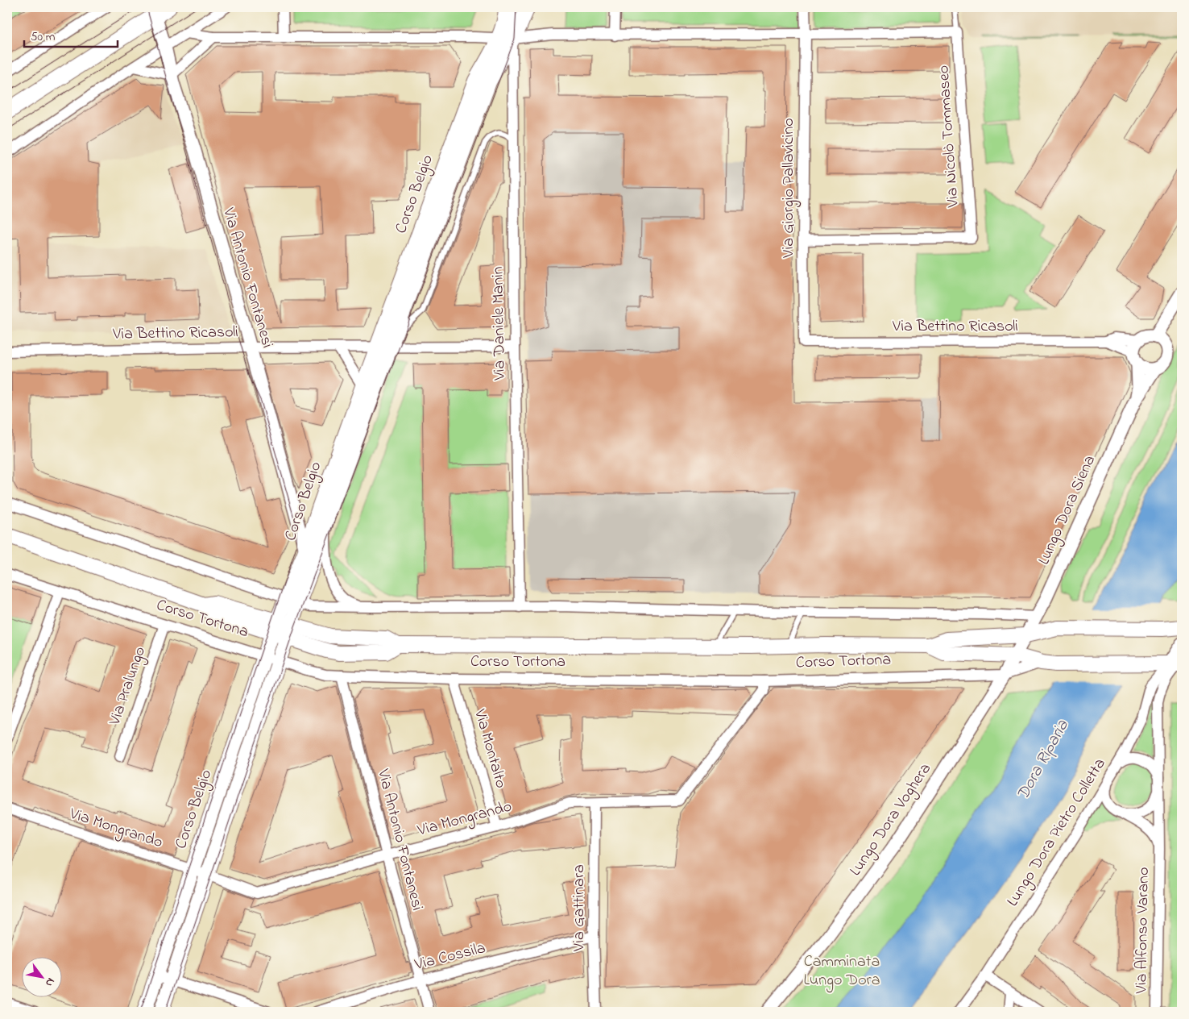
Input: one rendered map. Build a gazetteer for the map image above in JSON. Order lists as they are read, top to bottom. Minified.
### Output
{"streets":{"main road":["Corso Belgio","Corso Tortona"],"street":["Via Nicolò Tommaseo","Via Giorgio Pallavicino","Via Antonio Fontanesi","Via Daniele Manin","Via Bettino Ricasoli","Lungo Dora Siena","Via Pralungo","Via Montalto","Via Mongrando","Lungo Dora Voghera","Lungo Dora Pietro Colletta","Via Gattinara","Via Alfonso Varano","Via Cossila"]},"crossings":[["Via Nicolò Tommaseo","Via Giorgio Pallavicino"],["Via Giorgio Pallavicino","Via Bettino Ricasoli"],["Corso Belgio","Via Antonio Fontanesi"],["Corso Belgio","Via Daniele Manin"],["Corso Belgio","Via Bettino Ricasoli"],["Corso Belgio","Corso Tortona"],["Corso Belgio","Via Mongrando"],["Via Antonio Fontanesi","Via Bettino Ricasoli"],["Via Antonio Fontanesi","Corso Tortona"],["Via Antonio Fontanesi","Via Mongrando"],["Via Antonio Fontanesi","Via Cossila"],["Via Daniele Manin","Via Bettino Ricasoli"],["Via Bettino Ricasoli","Lungo Dora Siena"],["Lungo Dora Siena","Corso Tortona"],["Lungo Dora Siena","Lungo Dora Voghera"],["Corso Tortona","Via Pralungo"],["Corso Tortona","Via Montalto"],["Corso Tortona","Via Mongrando"],["Corso Tortona","Lungo Dora Voghera"],["Corso Tortona","Lungo Dora Pietro Colletta"],["Corso Tortona","Via Alfonso Varano"],["Via Montalto","Via Mongrando"],["Via Mongrando","Via Gattinara"],["Lungo Dora Pietro Colletta","Via Alfonso Varano"],["Via Gattinara","Via Cossila"]],"water":["Dora Riparia"],"parks":["Camminata Lungo Dora"],"scale_bar":"50 m","north":"bottom right"}
